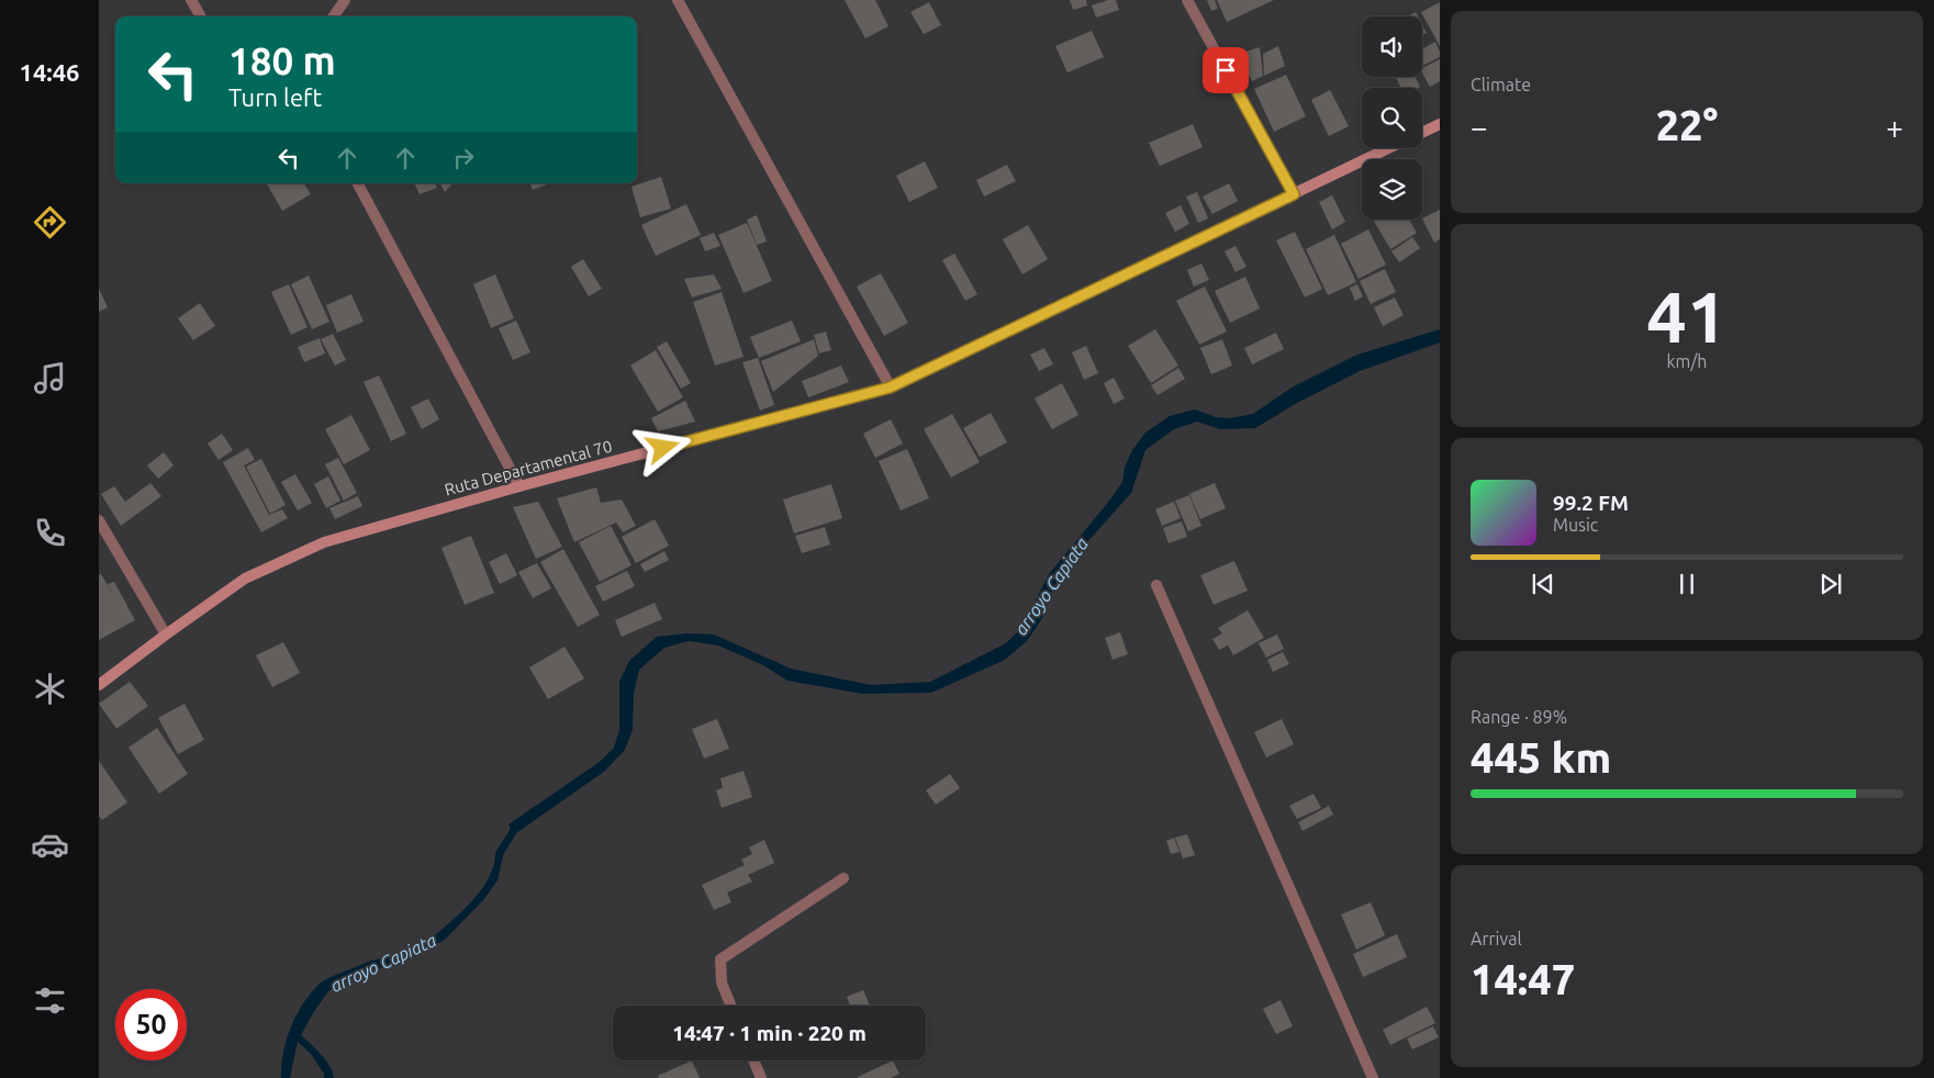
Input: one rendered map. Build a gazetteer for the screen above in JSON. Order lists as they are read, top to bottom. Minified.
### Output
{"streets":{"main road":["Ruta Departamental 70"]},"water":["arroyo Capiata"],"page":{"tabs":"14:46","tile":["Climate",["41","km/h"],["Range · 89%","445 km"],["Arrival","14:47"]],"turn":["180 m","Turn left"],"heat":["−","22°","+"],"song":["99.2 FM","Music"],"limit":"50","trip":"14:47 · 1 min · 220 m"}}
